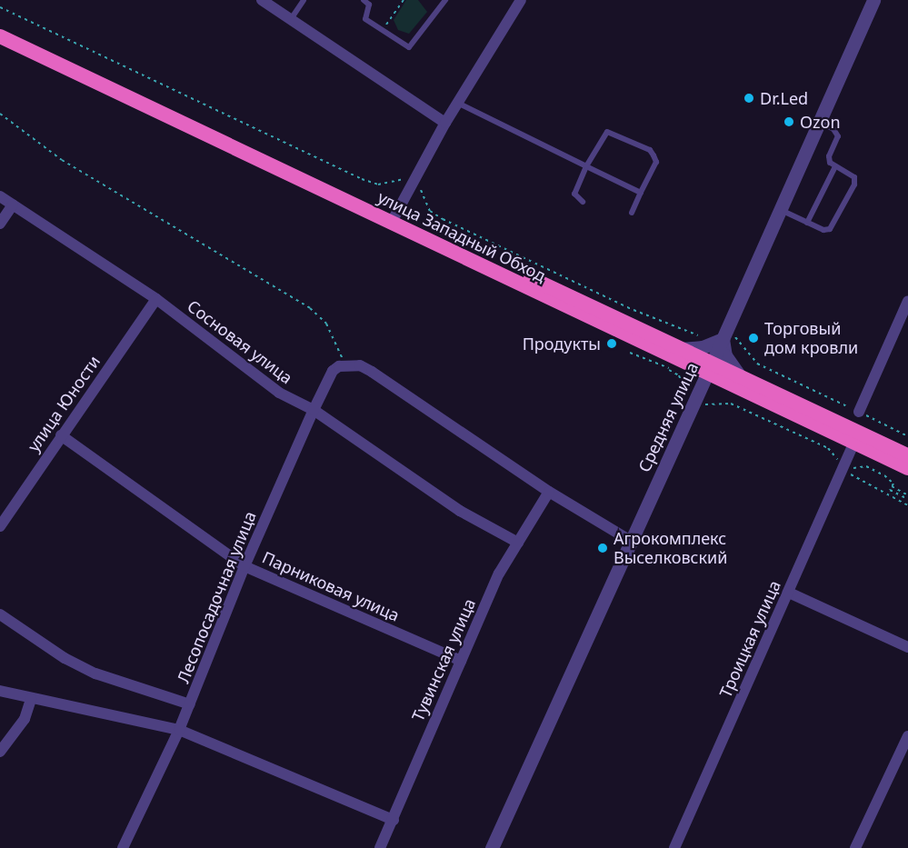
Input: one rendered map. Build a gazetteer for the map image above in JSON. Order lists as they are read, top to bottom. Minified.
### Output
{"streets":{"highway":["улица Западный Обход"],"street":["Сосновая улица","улица Юности","Средняя улица","Парниковая улица","Лесопосадочная улица","Троицкая улица","Тувинская улица"]},"crossings":[["улица Западный Обход","Средняя улица"],["улица Западный Обход","Троицкая улица"],["Сосновая улица","улица Юности"],["Сосновая улица","Лесопосадочная улица"],["Сосновая улица","Тувинская улица"],["улица Юности","Парниковая улица"],["Парниковая улица","Лесопосадочная улица"],["Парниковая улица","Тувинская улица"]],"places":["Dr.Led","Ozon","Торговый дом кровли","Продукты","Агрокомплекс Выселковский"]}
